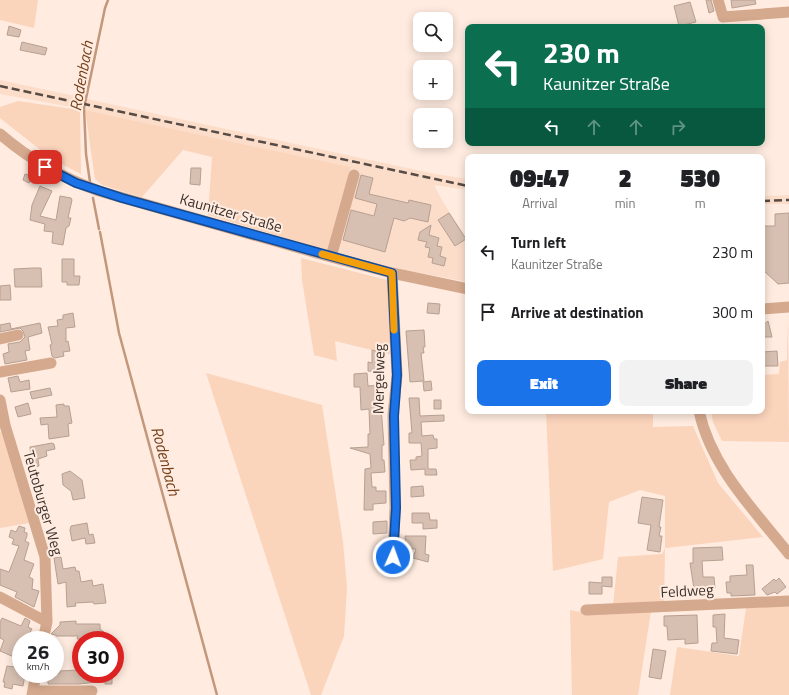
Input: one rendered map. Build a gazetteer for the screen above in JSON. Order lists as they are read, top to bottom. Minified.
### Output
{"streets":{"street":["Kaunitzer Straße","Mergelweg","Teutoburger Weg","Feldweg"]},"crossings":[["Kaunitzer Straße","Mergelweg"]],"water":["Rodenbach"],"page":{"map_buttons":["+","−"],"turn":["230 m","Kaunitzer Straße"],"eta":["09:47","Arrival","2","min","530","m"],"list":[{"name":"Turn left","note":"Kaunitzer Straße","value":"230 m"},{"name":"Arrive at destination","value":"300 m"}],"buttons":["Exit","Share"],"speed":"26 km/h","limit":"30"}}
